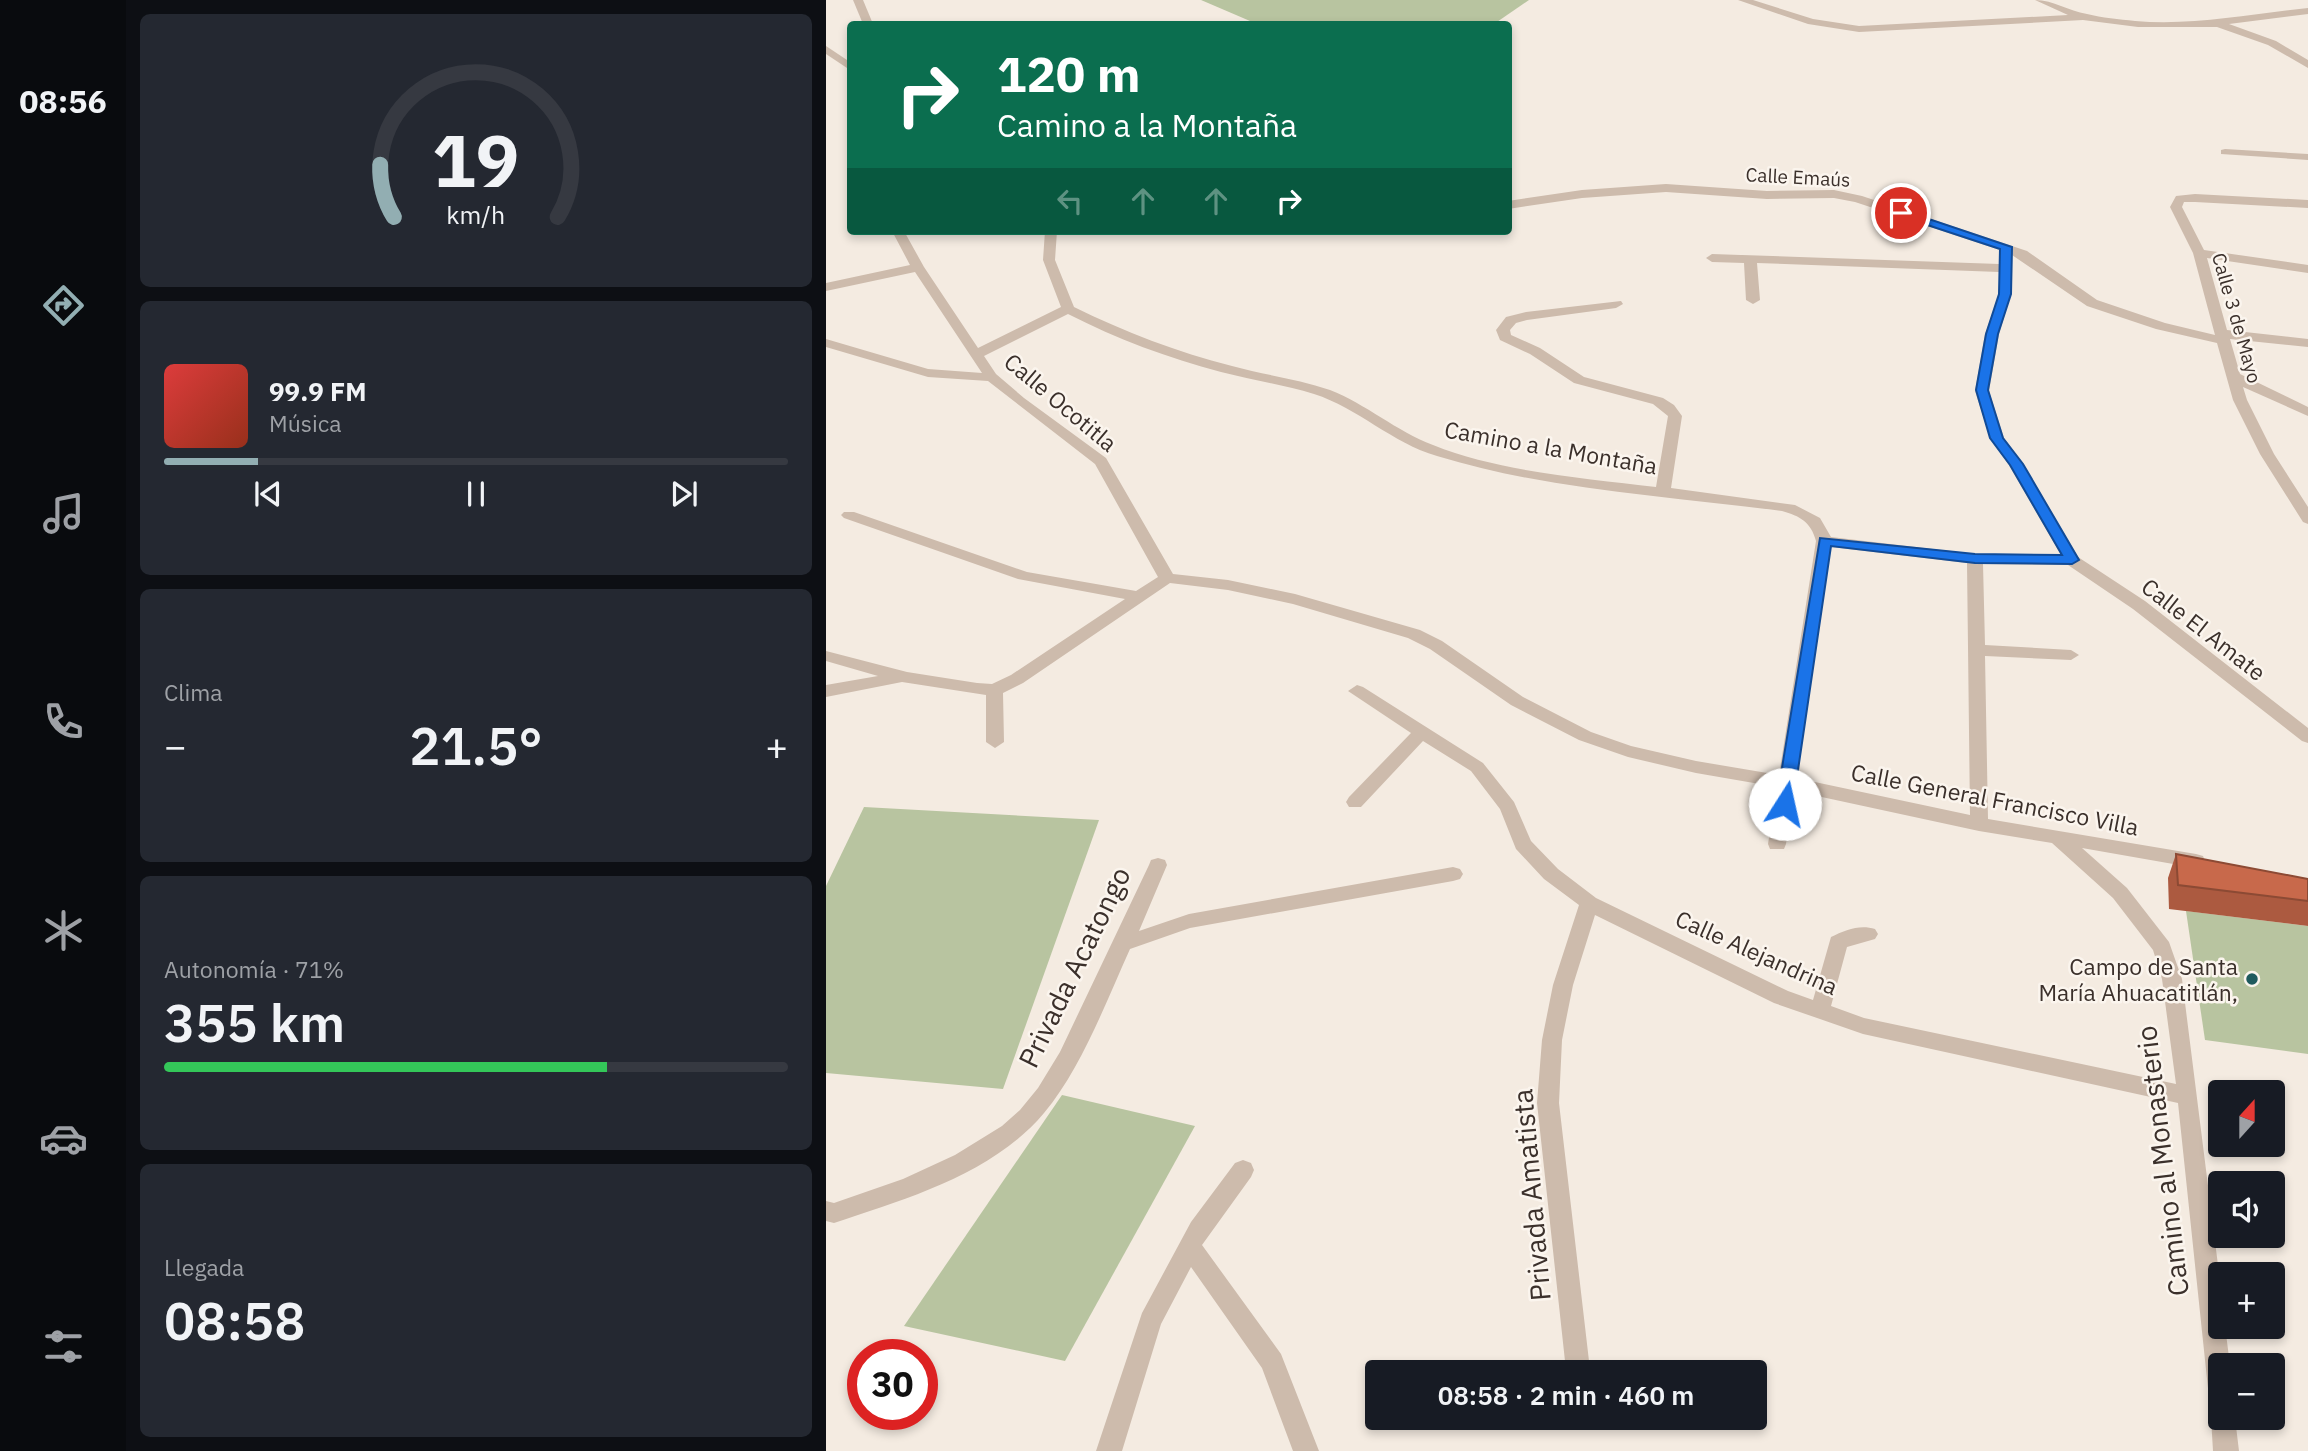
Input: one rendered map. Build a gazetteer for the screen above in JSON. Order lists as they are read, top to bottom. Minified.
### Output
{"streets":{"street":["Calle Emaús","Calle 3 de Mayo","Calle Ocotitla","Camino a la Montaña","Calle El Amate","Calle General Francisco Villa","Calle Alejandrina","Privada Acatongo","Camino al Monasterio","Privada Amatista"]},"crossings":[["Calle Emaús","Calle 3 de Mayo"],["Calle Ocotitla","Calle General Francisco Villa"],["Calle General Francisco Villa","Camino al Monasterio"],["Calle Alejandrina","Camino al Monasterio"],["Calle Alejandrina","Privada Amatista"]],"places":["Campo de Santa María Ahuacatitlán,"],"north":"top","page":{"tabs":"08:56","turn":["120 m","Camino a la Montaña"],"song":["99.9 FM","Música"],"tile":["Clima",["Autonomía · 71%","355 km"],["Llegada","08:58"]],"heat":["−","21.5°","+"],"map_buttons":["+","−"],"limit":"30","trip":"08:58 · 2 min · 460 m","gauge":["19","km/h"]}}
